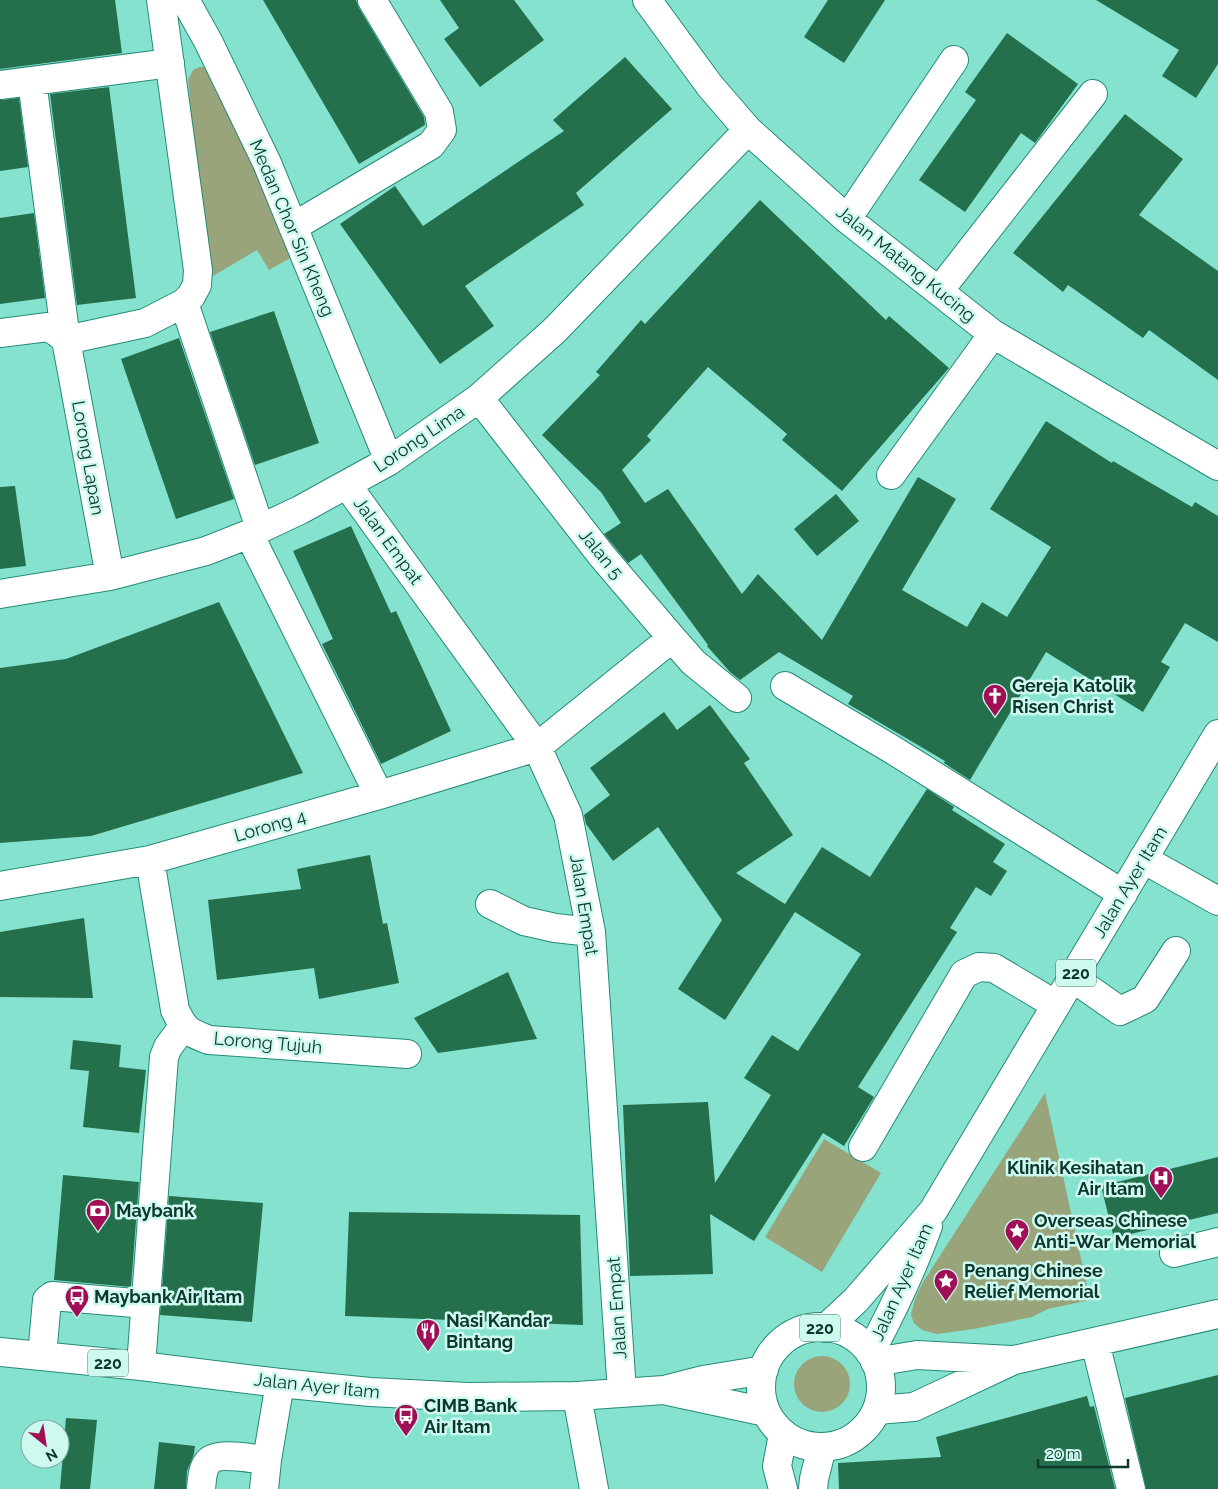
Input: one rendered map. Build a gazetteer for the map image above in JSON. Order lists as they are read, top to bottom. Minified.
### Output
{"streets":{"street":["Medan Chor Sin Kheng","Jalan Matang Kucing","Lorong Lima","Lorong Lapan","Jalan Empat","Jalan 5","Lorong 4","Jalan Ayer Itam","220","Lorong Tujuh"]},"crossings":[["Medan Chor Sin Kheng","Lorong Lima"],["Jalan Matang Kucing","Lorong Lima"],["Lorong Lima","Lorong Lapan"],["Lorong Lima","Jalan Empat"],["Lorong Lima","Jalan 5"],["Jalan Empat","Lorong 4"],["Jalan Empat","Jalan Ayer Itam"],["Jalan Ayer Itam","220"]],"places":{"church":["Gereja Katolik Risen Christ"],"hospital":["Klinik Kesihatan Air Itam"],"bank":["Maybank"],"place":["Overseas Chinese Anti-War Memorial","Penang Chinese Relief Memorial"],"bus stop":["Maybank Air Itam","CIMB Bank Air Itam"],"restaurant":["Nasi Kandar Bintang"]},"scale_bar":"20 m","north":"bottom right"}
